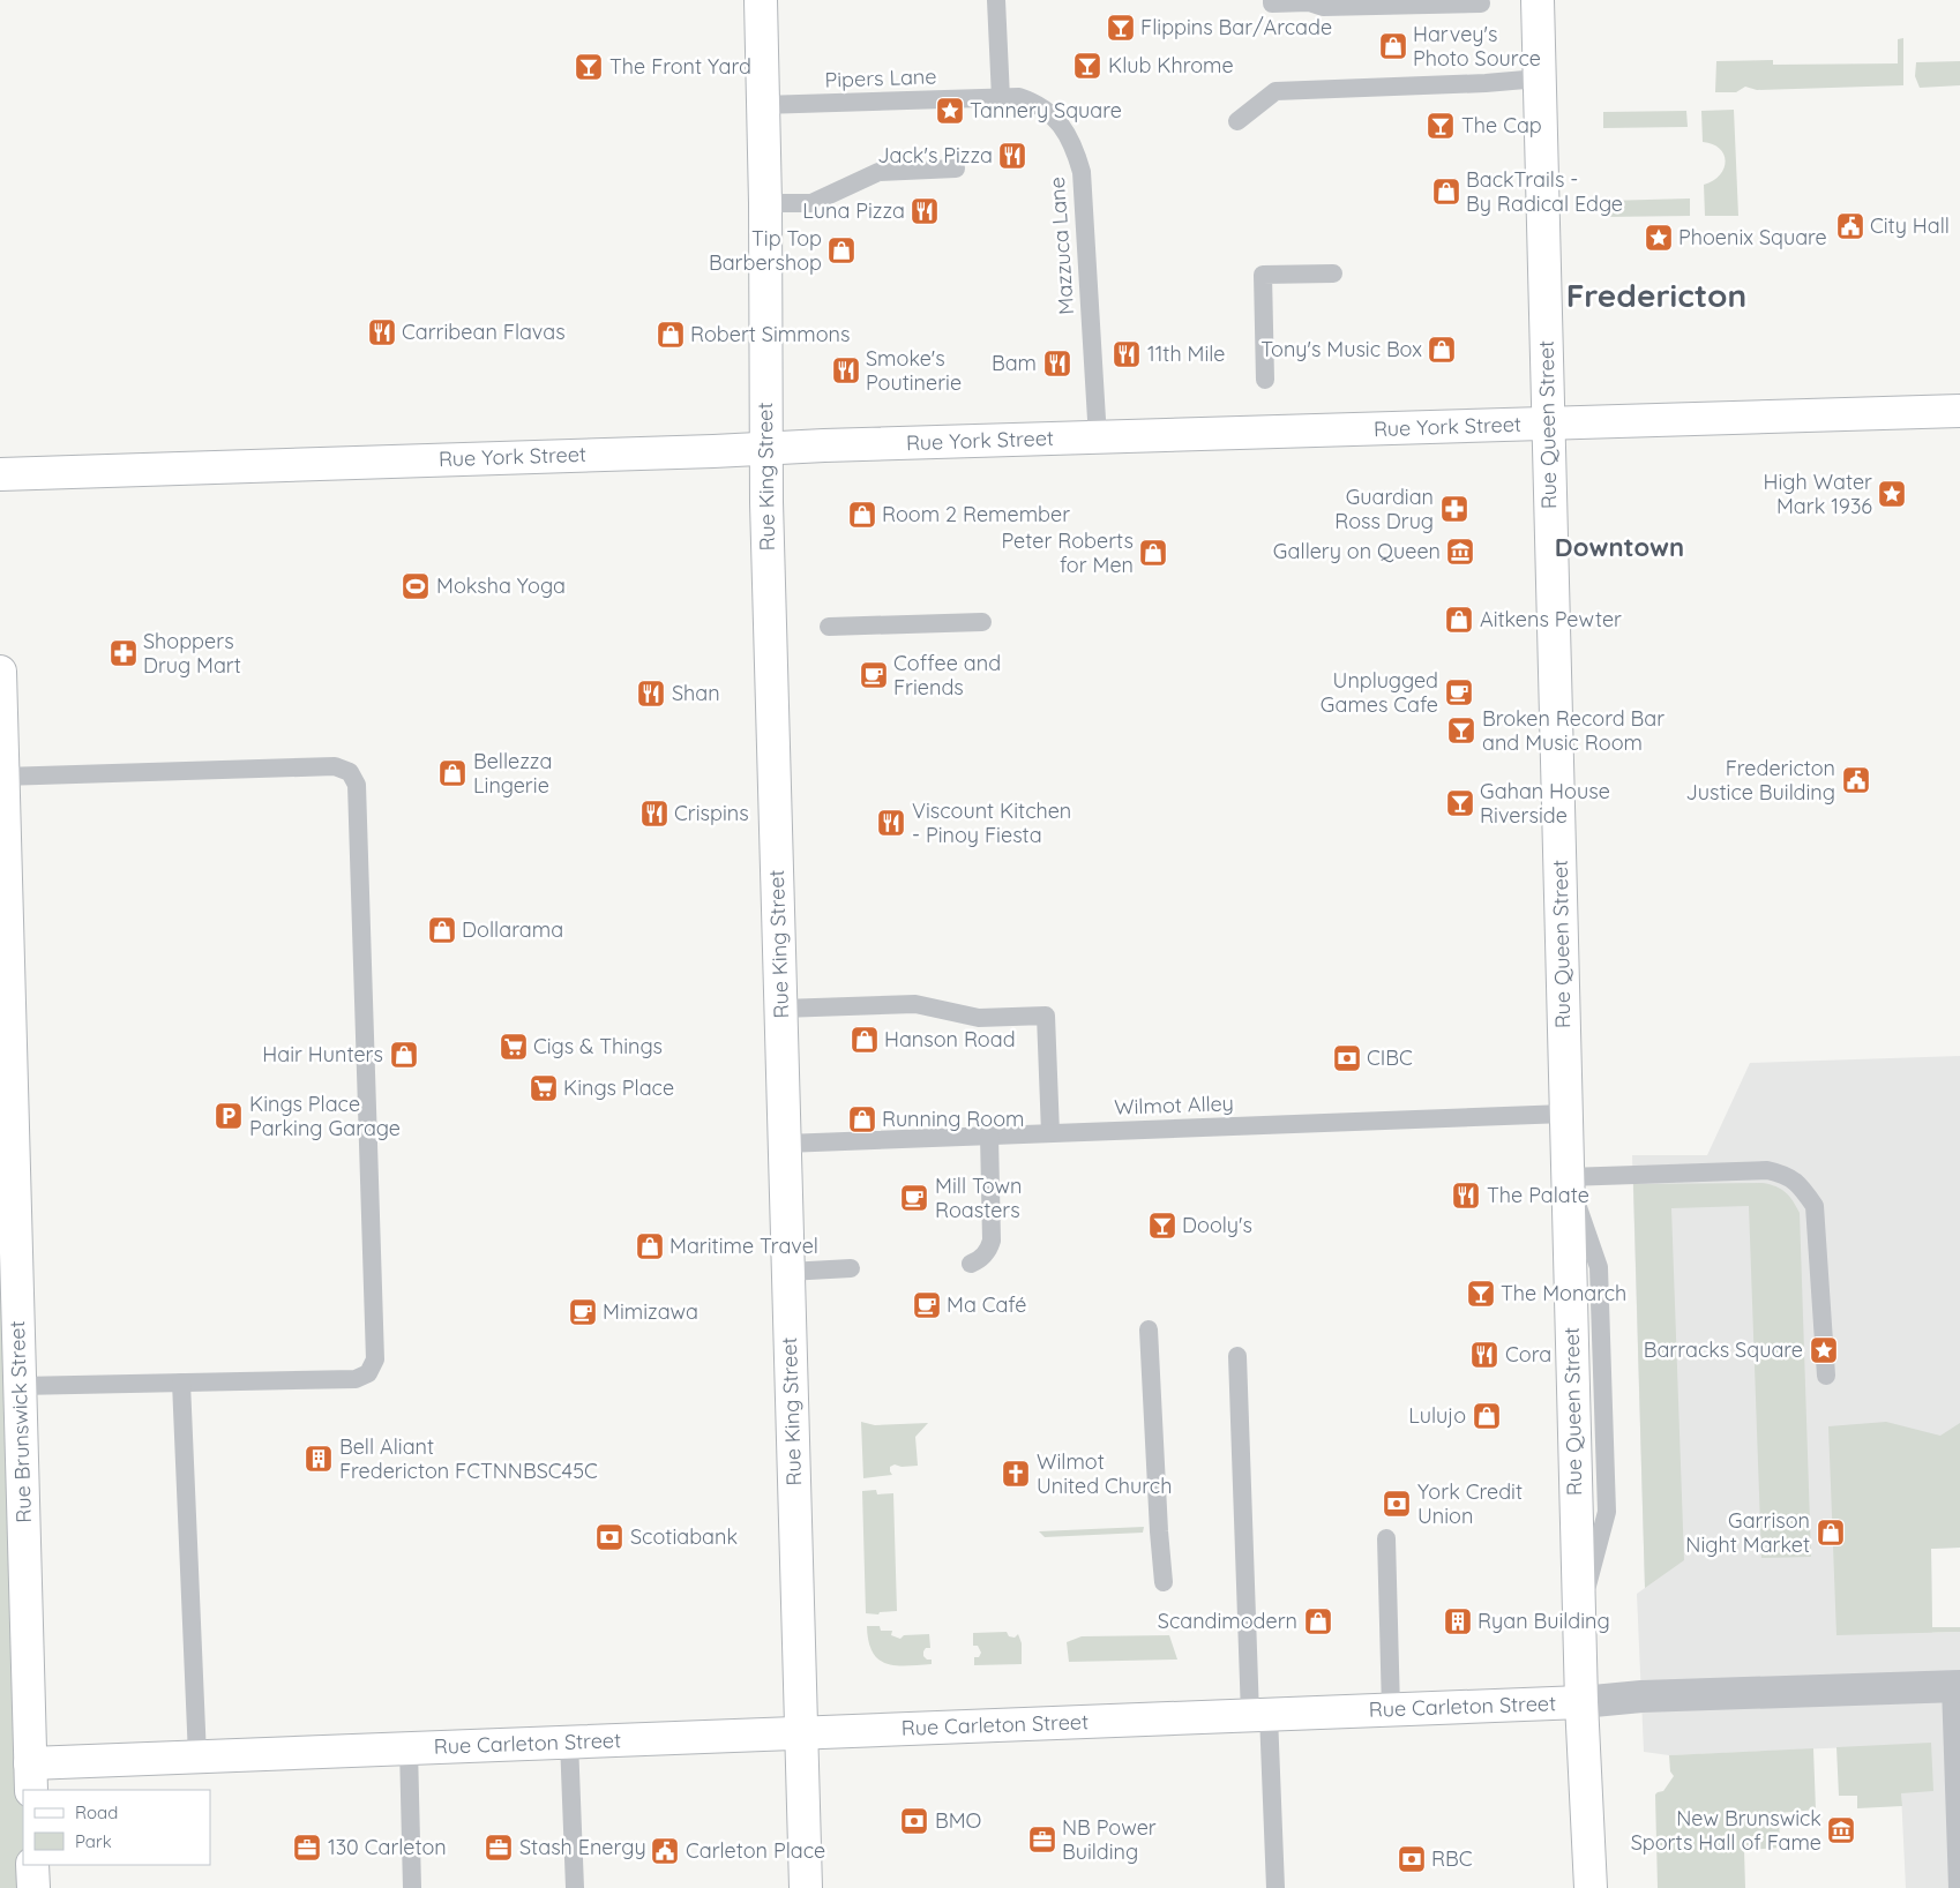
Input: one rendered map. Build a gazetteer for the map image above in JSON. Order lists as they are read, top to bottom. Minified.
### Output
{"streets":{"main road":["Rue Queen Street","Rue York Street","Rue King Street","Rue Brunswick Street","Rue Carleton Street"],"lane":["Pipers Lane","Mazzuca Lane","Wilmot Alley"]},"crossings":[["Pipers Lane","Mazzuca Lane"],["Pipers Lane","Rue King Street"],["Mazzuca Lane","Rue York Street"],["Rue Queen Street","Rue York Street"],["Rue Queen Street","Wilmot Alley"],["Rue Queen Street","Rue Carleton Street"],["Rue York Street","Rue King Street"],["Rue King Street","Wilmot Alley"],["Rue King Street","Rue Carleton Street"],["Rue Brunswick Street","Rue Carleton Street"]],"districts":["Fredericton","Downtown"],"places":{"bar":["Flippins Bar/Arcade","Klub Khrome","The Front Yard","The Cap","Broken Record Bar and Music Room","Gahan House Riverside","Dooly's","The Monarch"],"shop":["Harvey's Photo Source","BackTrails - By Radical Edge","Tip Top Barbershop","Robert Simmons","Tony's Music Box","Room 2 Remember","Peter Roberts for Men","Aitkens Pewter","Bellezza Lingerie","Dollarama","Hanson Road","Hair Hunters","Running Room","Maritime Travel","Lulujo","Garrison Night Market","Scandimodern"],"place":["Tannery Square","Phoenix Square","High Water Mark 1936","Barracks Square"],"restaurant":["Jack's Pizza","Luna Pizza","Carribean Flavas","11th Mile","Bam","Smoke's Poutinerie","Shan","Crispins","Viscount Kitchen - Pinoy Fiesta","The Palate","Cora"],"public building":["City Hall","Fredericton Justice Building","Carleton Place"],"pharmacy":["Guardian Ross Drug","Shoppers Drug Mart"],"museum":["Gallery on Queen","New Brunswick Sports Hall of Fame"],"sports":["Moksha Yoga"],"cafe":["Coffee and Friends","Unplugged Games Cafe","Mill Town Roasters","Ma Café","Mimizawa"],"supermarket":["Cigs & Things","Kings Place"],"bank":["CIBC","York Credit Union","Scotiabank","BMO","RBC"],"parking":["Kings Place Parking Garage"],"building":["Bell Aliant Fredericton FCTNNBSC45C","Ryan Building"],"church":["Wilmot United Church"],"office":["NB Power Building","130 Carleton","Stash Energy"]},"legend":["Road","Park"]}
